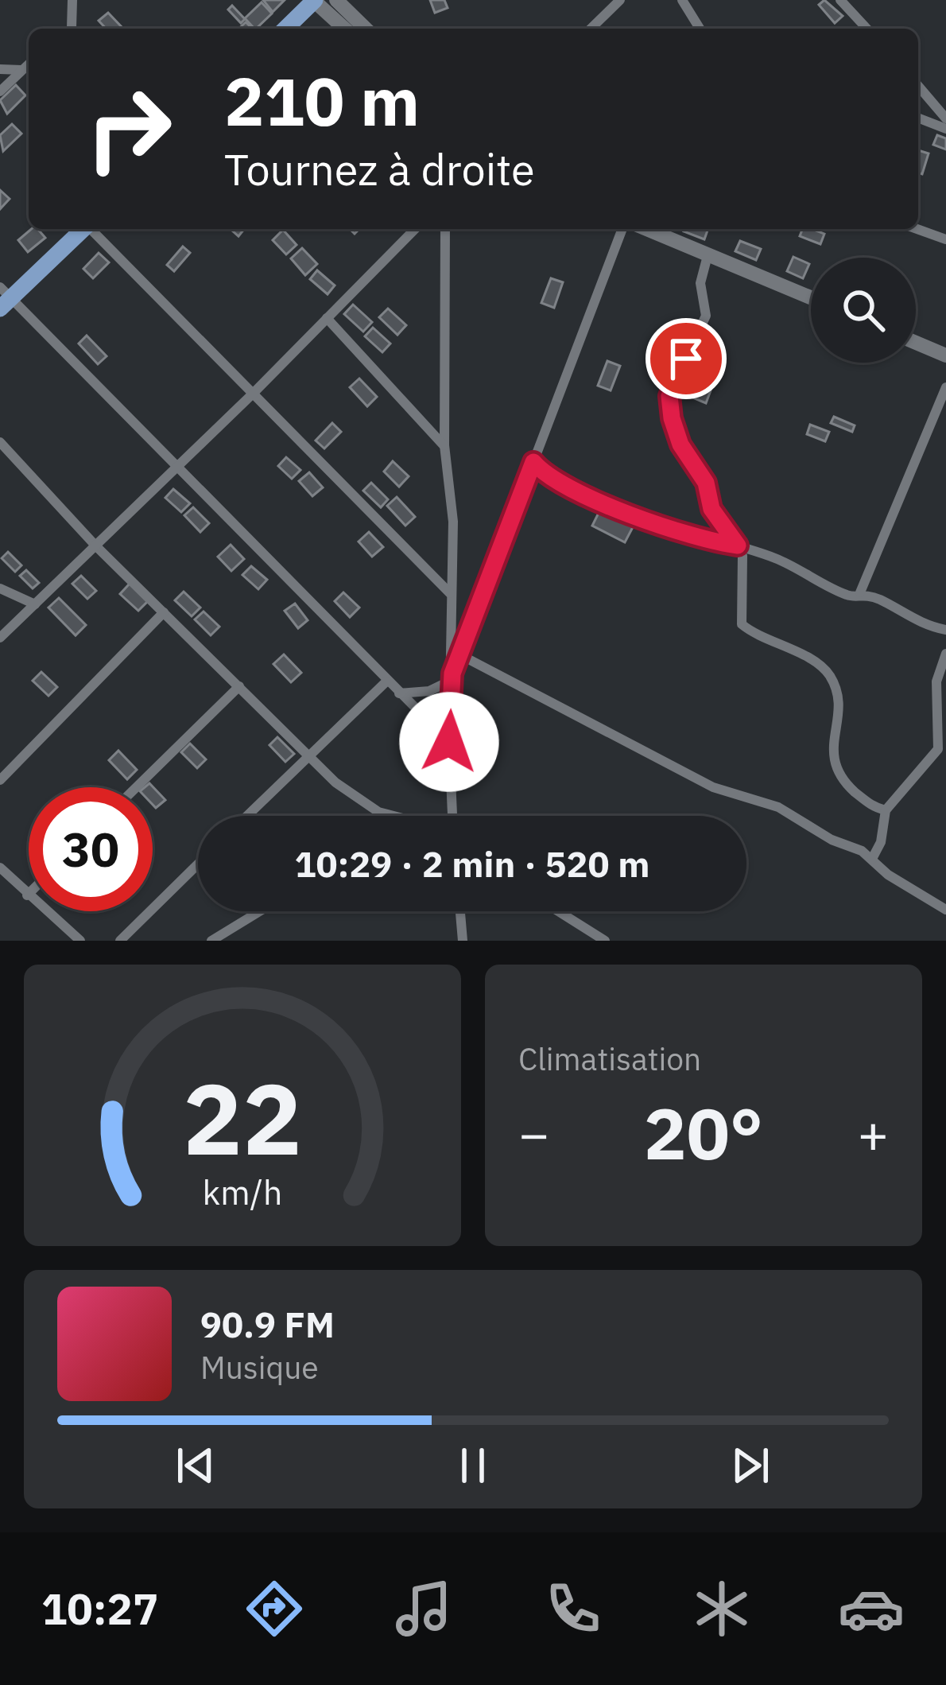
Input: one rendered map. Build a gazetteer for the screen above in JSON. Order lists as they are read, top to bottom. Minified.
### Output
{"page":{"turn":["210 m","Tournez à droite"],"limit":"30","trip":"10:29 · 2 min · 520 m","tile":"Climatisation","heat":["−","20°","+"],"song":["90.9 FM","Musique"],"tabs":"10:27","gauge":["22","km/h"]}}
